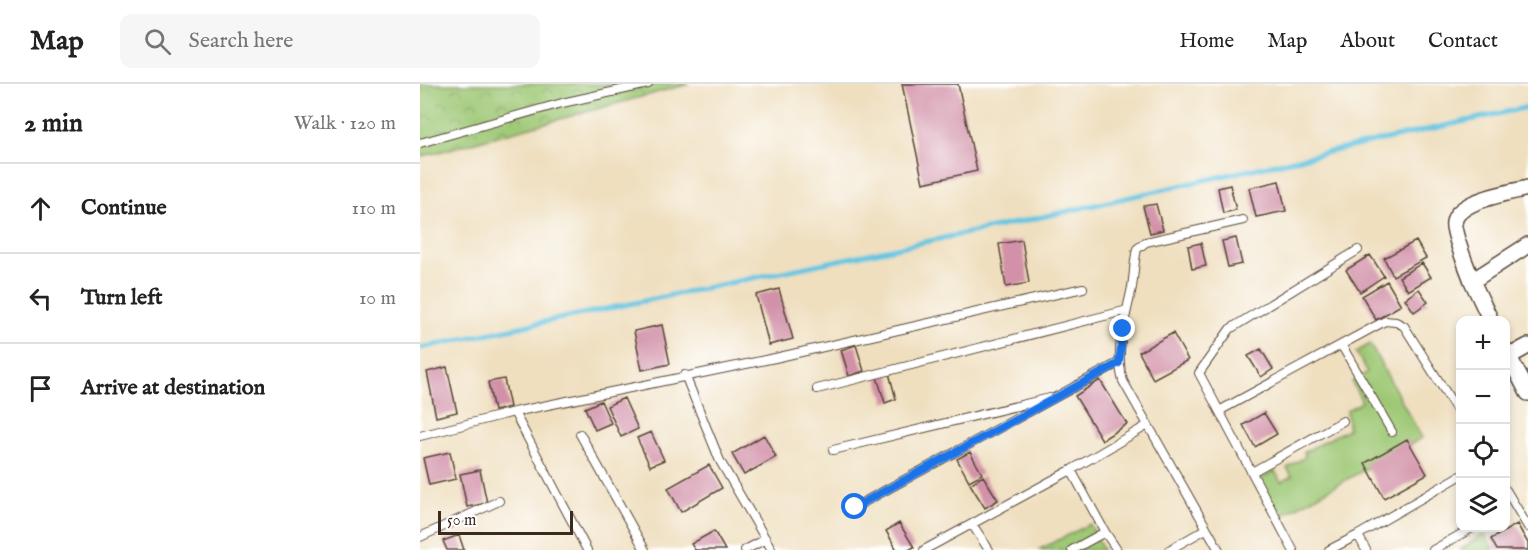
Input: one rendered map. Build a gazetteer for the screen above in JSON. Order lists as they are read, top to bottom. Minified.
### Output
{"scale_bar":"50 m","page":{"header":"Map","search":"Search here","nav":["Home","Map","About","Contact"],"heading":["2 min","Walk · 120 m"],"list":[["Continue","110 m"],["Turn left","10 m"],"Arrive at destination"],"map_buttons":["+","−"],"scale":"50 m"}}
